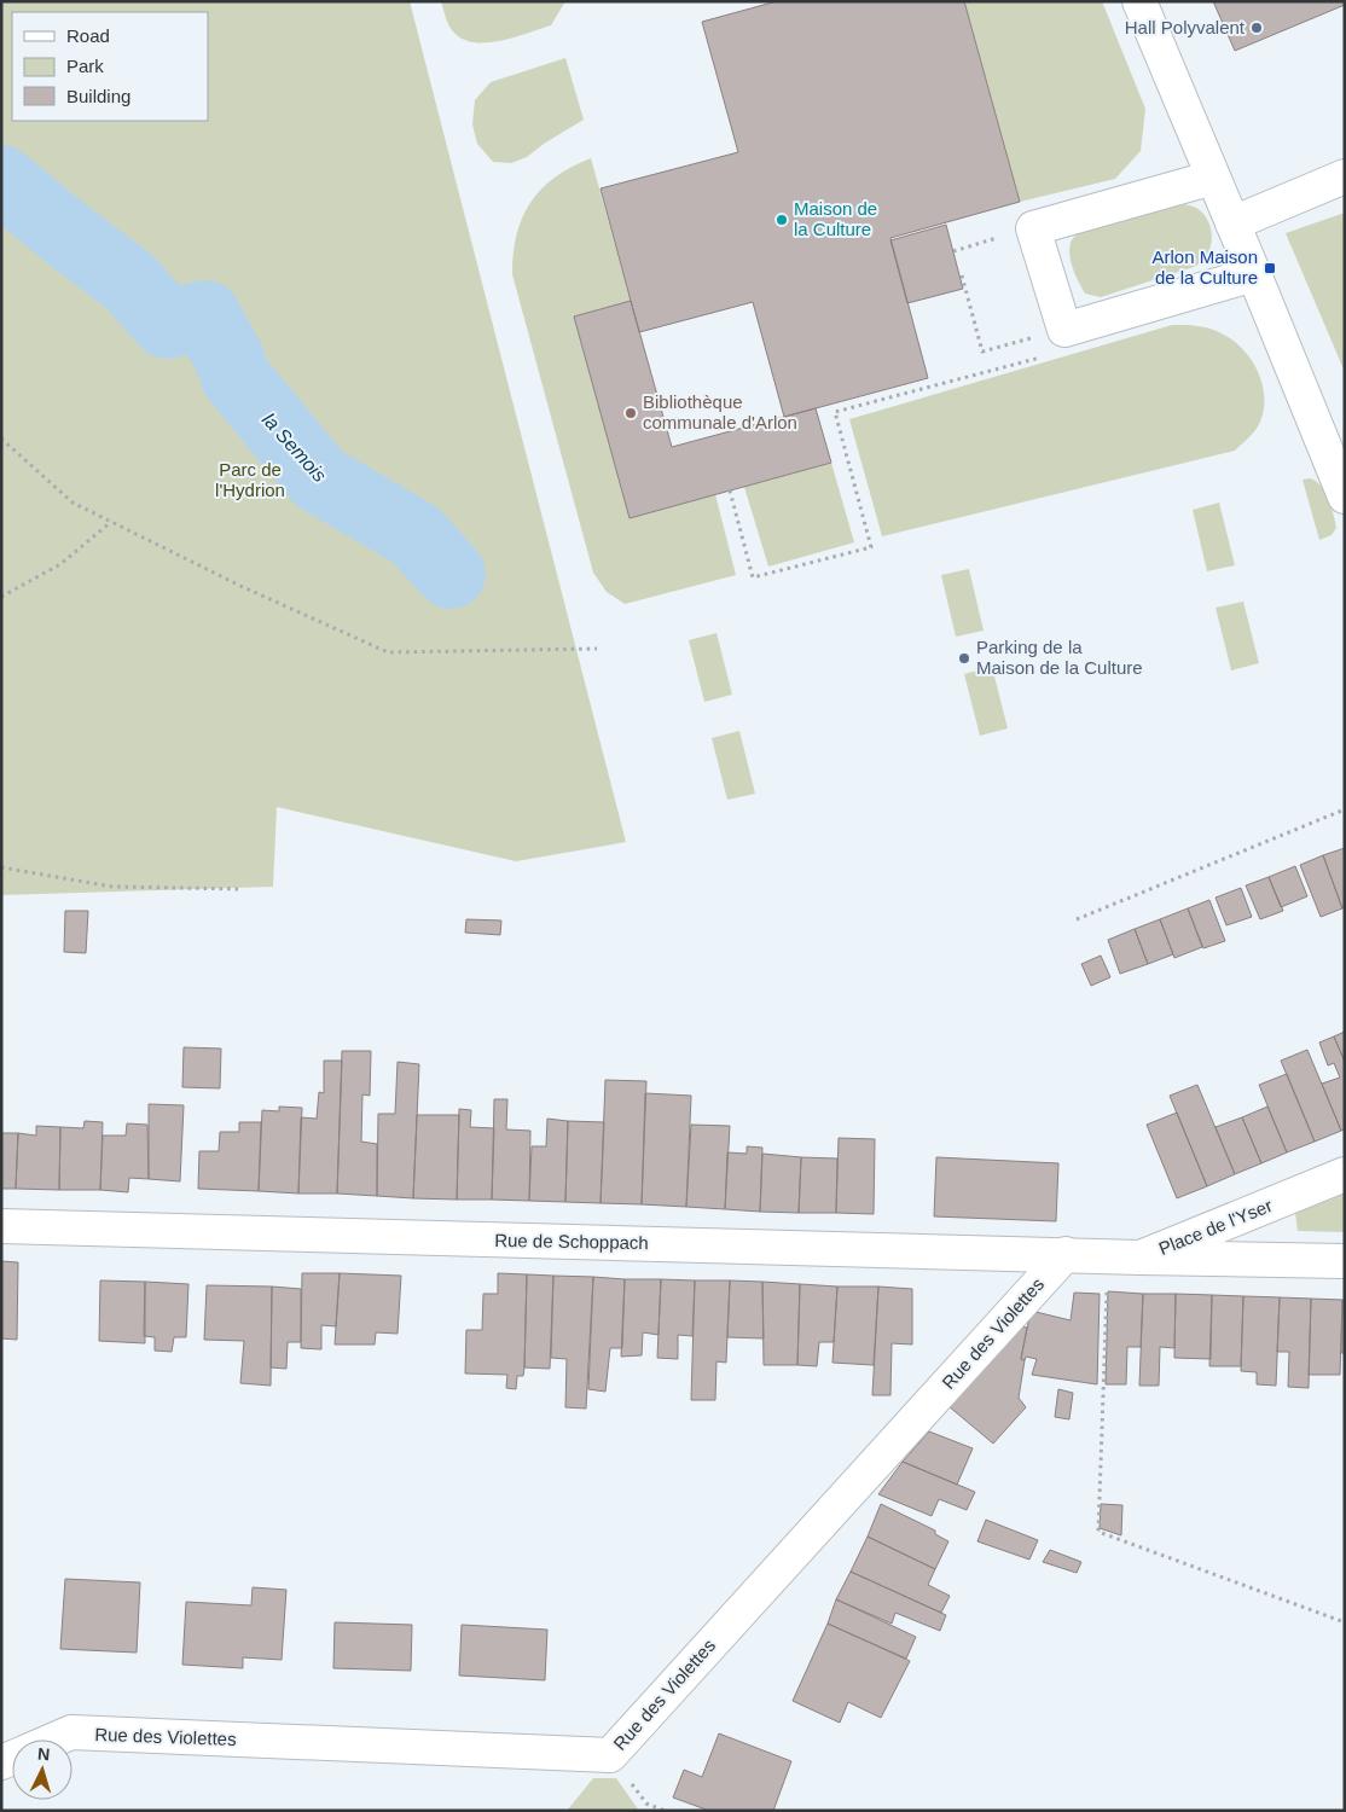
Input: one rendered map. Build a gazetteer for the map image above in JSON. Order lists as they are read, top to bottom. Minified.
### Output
{"streets":{"street":["Place de l'Yser","Rue de Schoppach","Rue des Violettes"]},"crossings":[["Place de l'Yser","Rue de Schoppach"],["Rue de Schoppach","Rue des Violettes"]],"water":["la Semois"],"parks":["Parc de l'Hydrion"],"places":{"other":["Hall Polyvalent","Maison de la Culture","Bibliothèque communale d'Arlon","Parking de la Maison de la Culture"],"transit":["Arlon Maison de la Culture"]},"legend":["Road","Park","Building"],"north":"top"}
